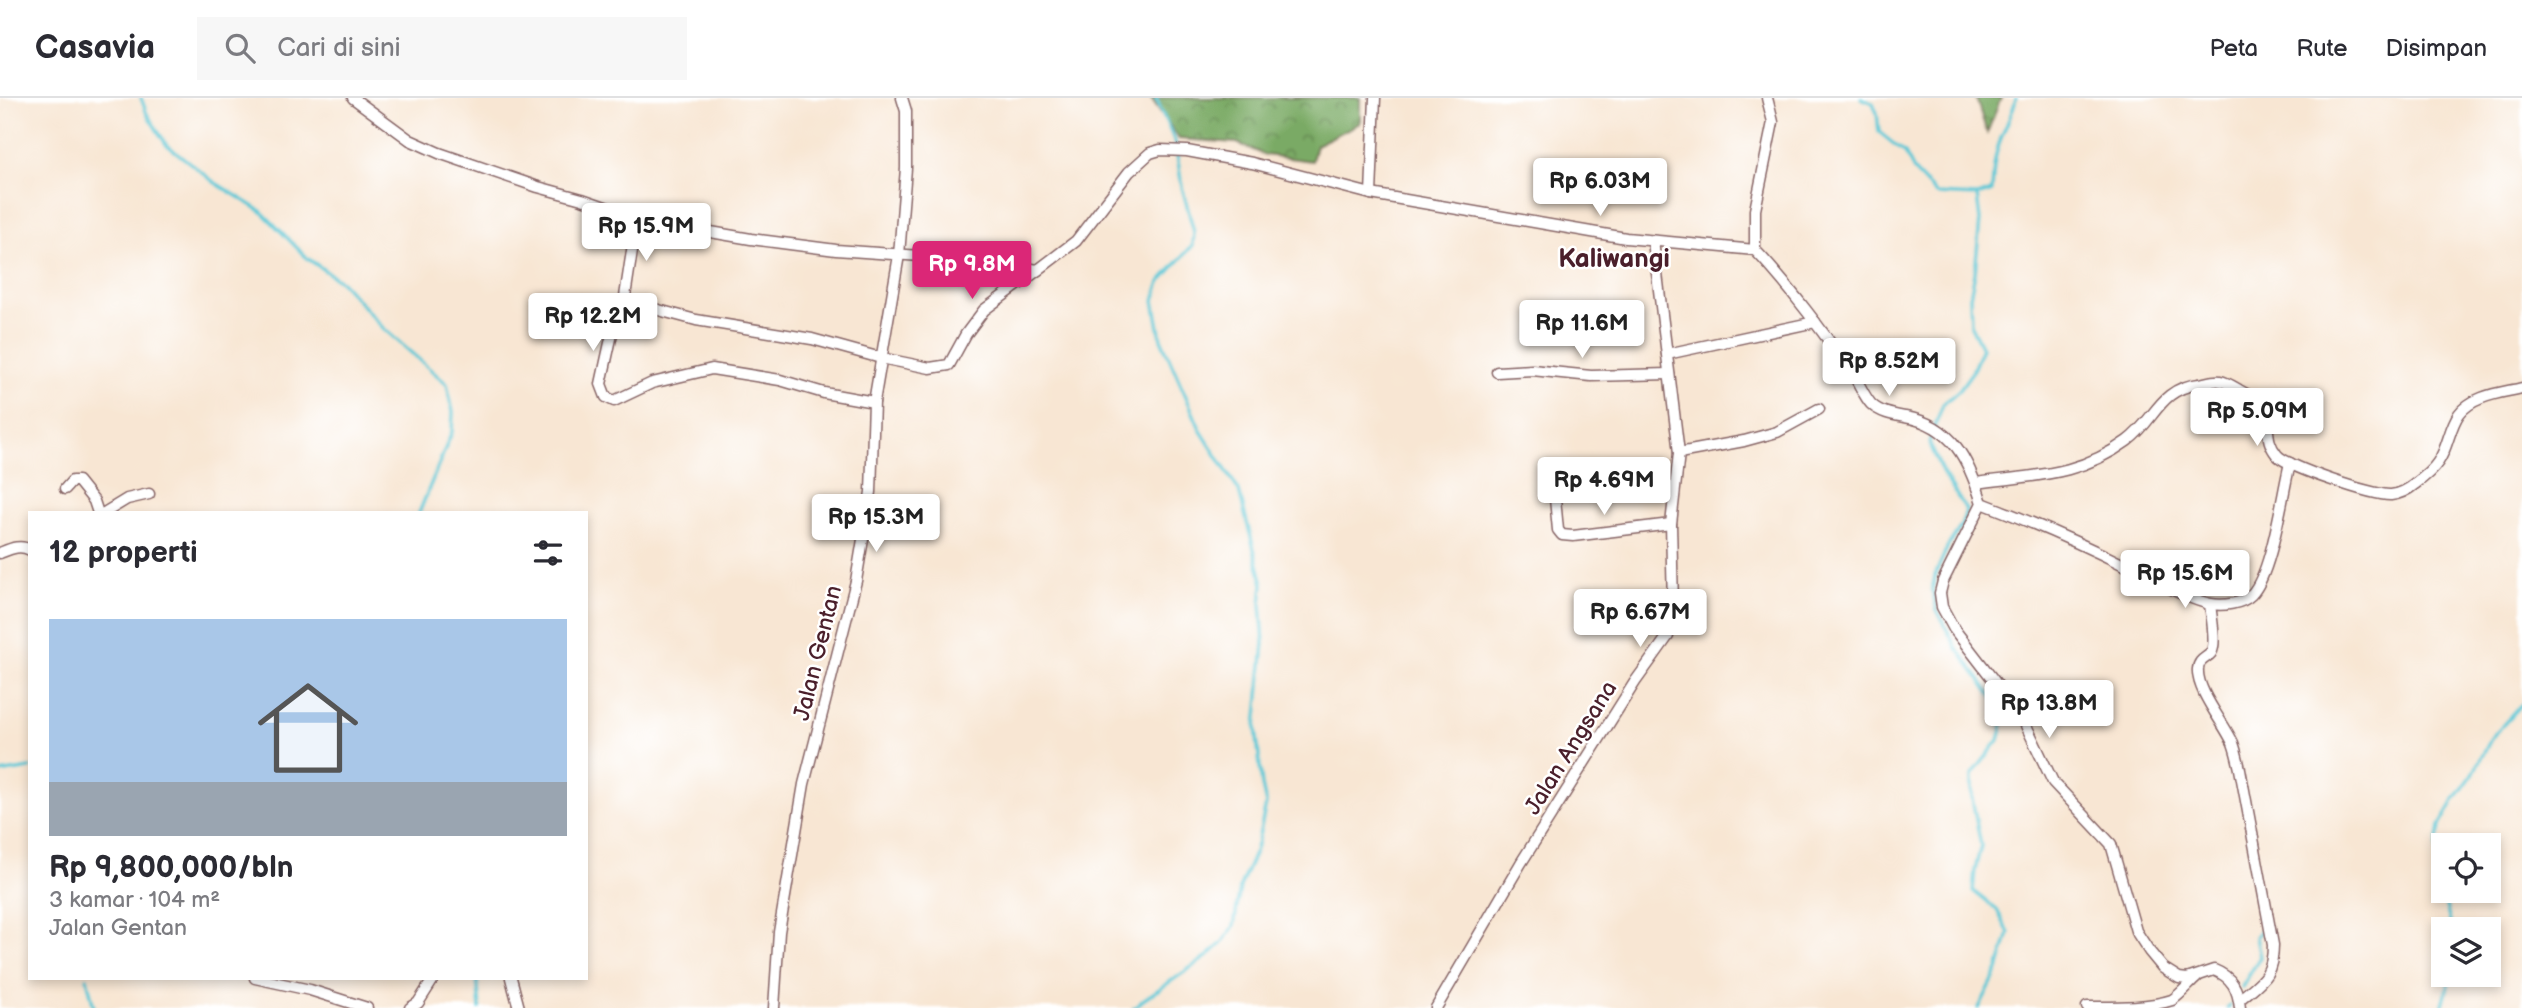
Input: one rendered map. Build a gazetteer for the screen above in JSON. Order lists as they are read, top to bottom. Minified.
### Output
{"streets":{"street":["Jalan Gentan","Jalan Angsana"]},"districts":["Kaliwangi"],"page":{"header":"Casavia","search":"Cari di sini","nav":["Peta","Rute","Disimpan"],"price":["Rp 6.03M","Rp 15.9M","Rp 9.8M","Rp 12.2M","Rp 11.6M","Rp 8.52M","Rp 5.09M","Rp 4.69M","Rp 15.3M","Rp 15.6M","Rp 6.67M","Rp 13.8M"],"heading":"12 properti","list":[{"name":"Rp 9,800,000/bln","note":"3 kamar · 104 m² · Jalan Gentan"}]}}
